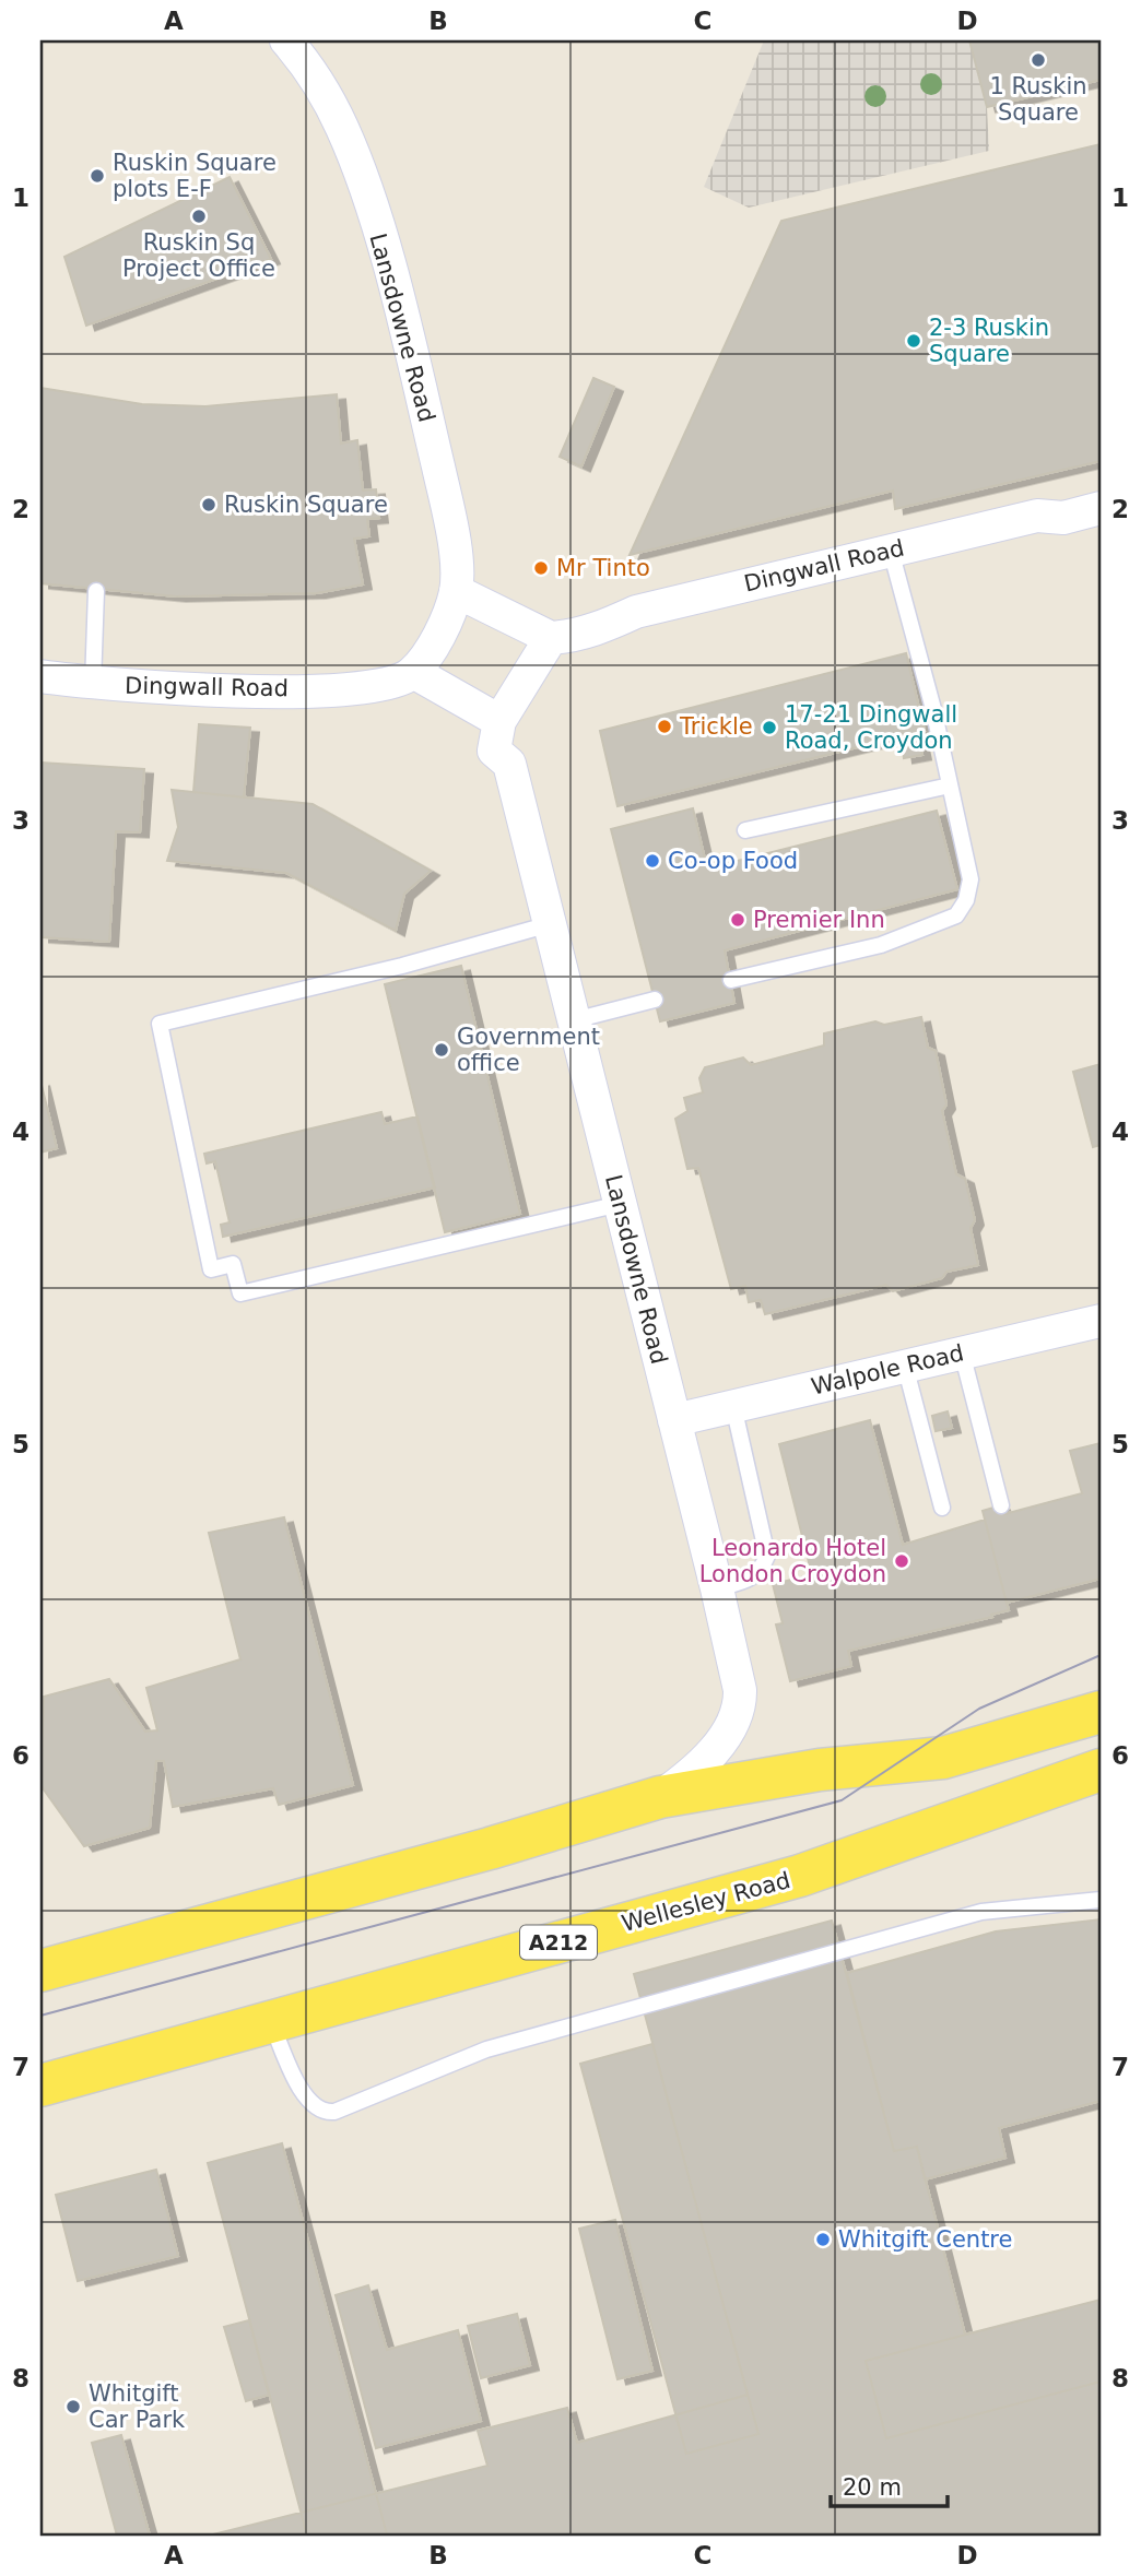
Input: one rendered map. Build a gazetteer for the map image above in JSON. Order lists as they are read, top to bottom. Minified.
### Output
{"streets":{"main road":["Wellesley Road","A212"],"street":["Lansdowne Road","Dingwall Road","Walpole Road"]},"crossings":[["Lansdowne Road","Dingwall Road"],["Lansdowne Road","Walpole Road"]],"places":["1 Ruskin Square","Ruskin Square plots E-F","Ruskin Sq Project Office","2-3 Ruskin Square","Ruskin Square","Mr Tinto","Trickle","17-21 Dingwall Road, Croydon","Co-op Food","Premier Inn","Government office","Leonardo Hotel London Croydon","Whitgift Centre","Whitgift Car Park"],"scale_bar":"20 m","grid":{"columns":["A","B","C","D"],"rows":["1","2","3","4","5","6","7","8"]}}
